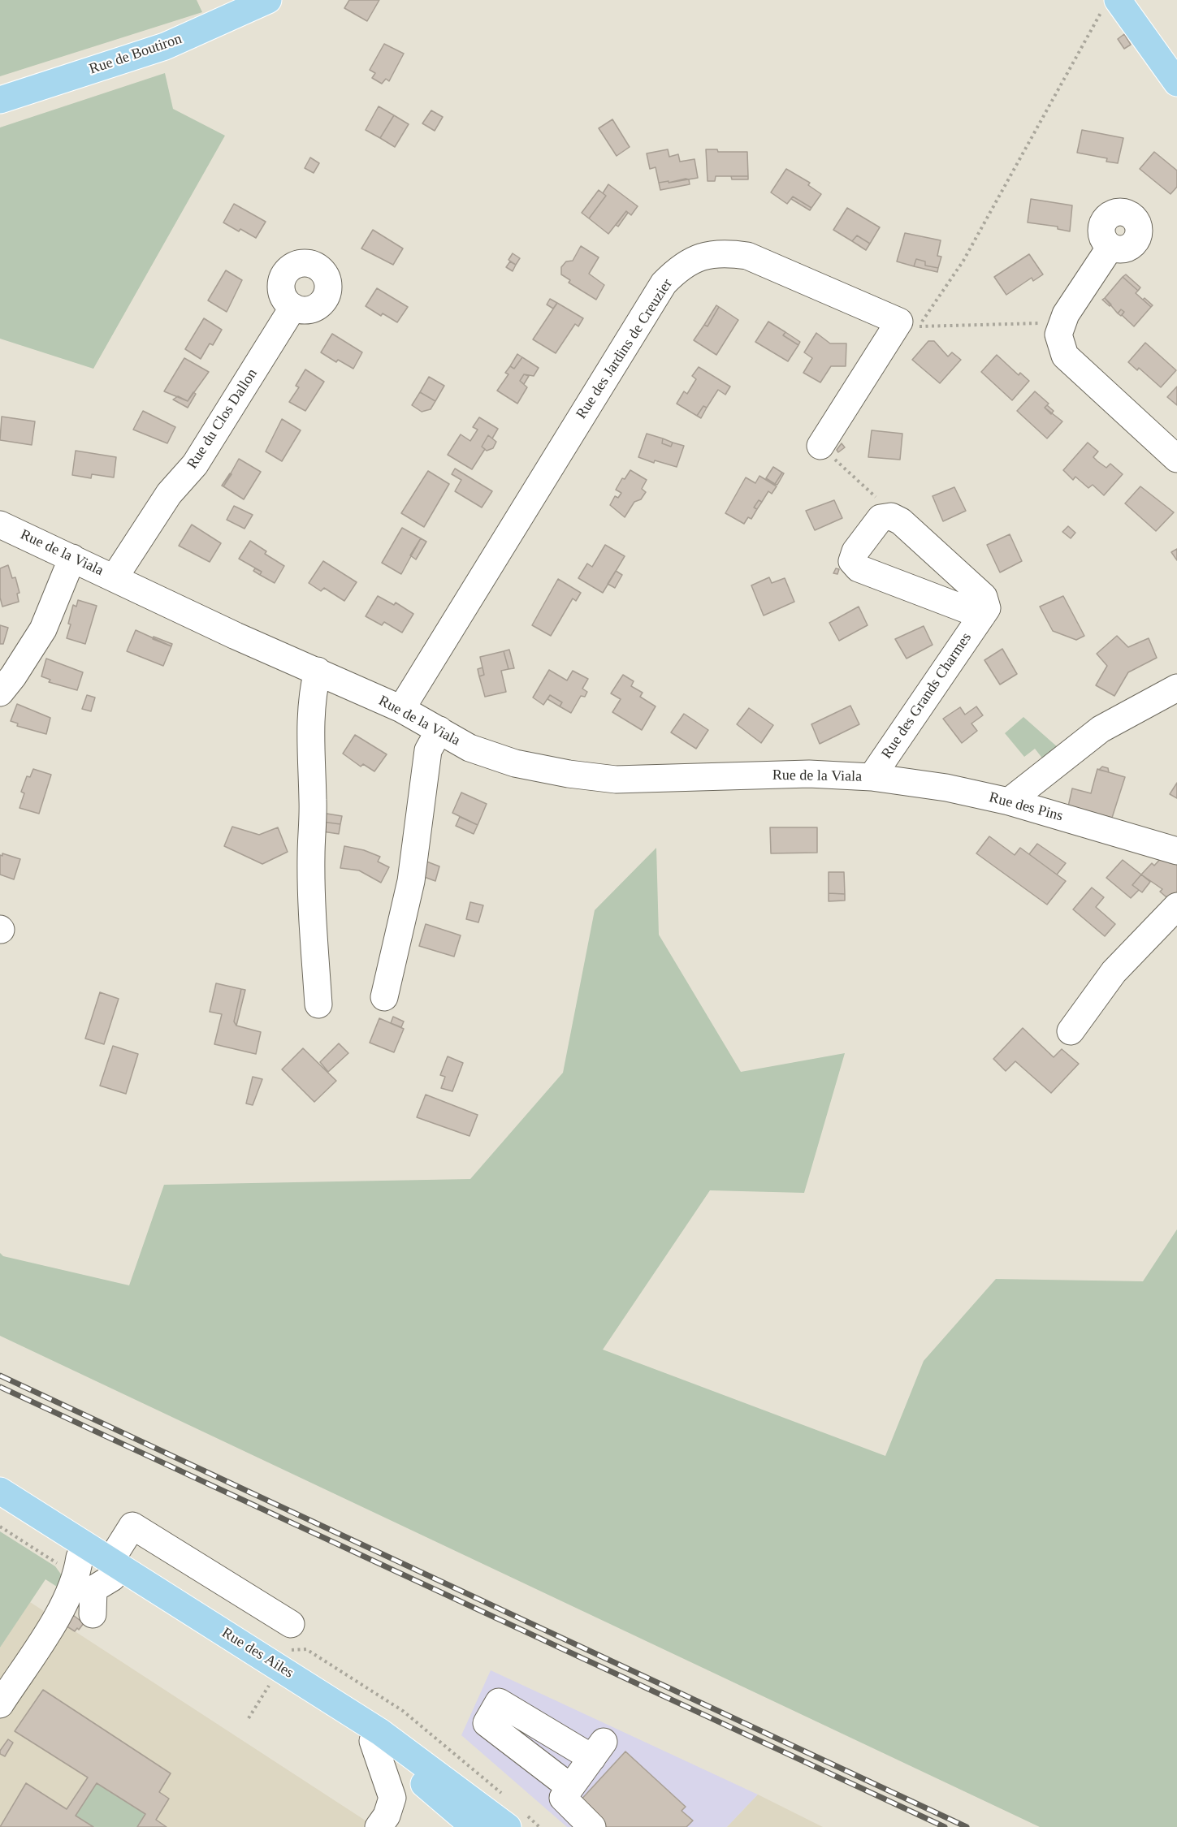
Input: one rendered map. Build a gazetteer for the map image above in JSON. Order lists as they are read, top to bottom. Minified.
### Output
{"streets":{"main road":["Rue de Boutiron","Rue des Ailes"],"street":["Rue des Jardins de Creuzier","Rue du Clos Dallon","Rue de la Viala","Rue des Grands Charmes","Rue des Pins"]},"crossings":[["Rue des Jardins de Creuzier","Rue de la Viala"],["Rue du Clos Dallon","Rue de la Viala"],["Rue de la Viala","Rue des Grands Charmes"],["Rue de la Viala","Rue des Pins"],["Rue des Grands Charmes","Rue des Pins"]]}
